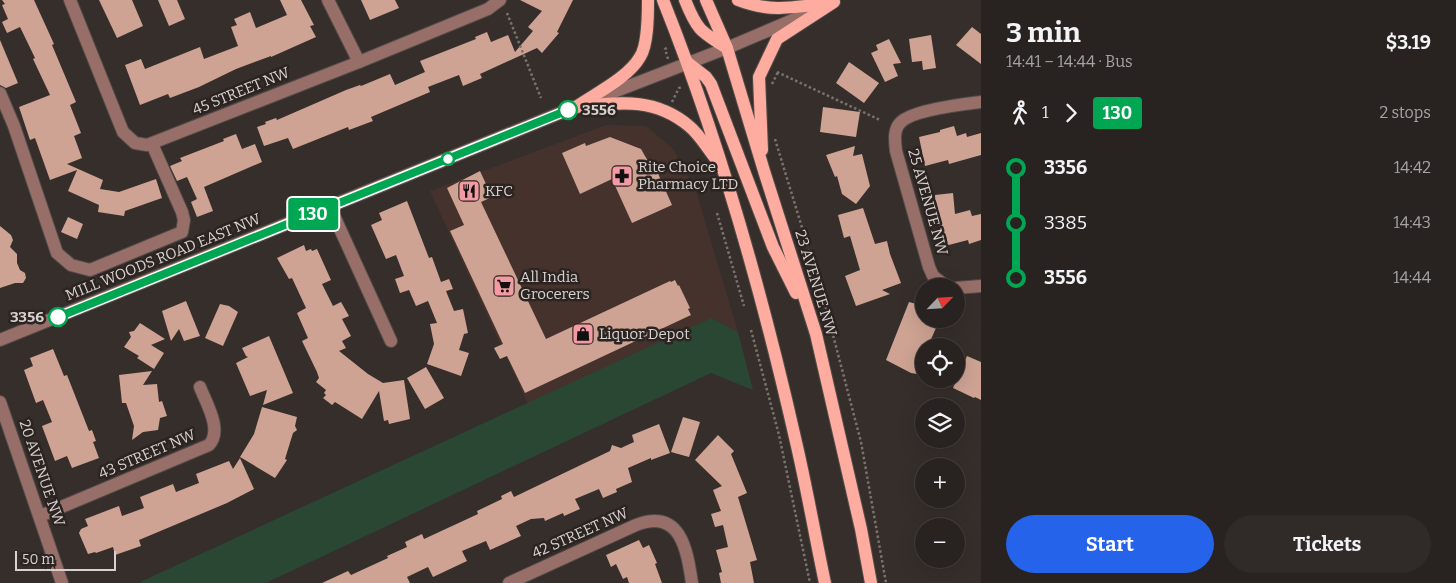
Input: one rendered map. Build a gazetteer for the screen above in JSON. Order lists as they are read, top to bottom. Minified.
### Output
{"streets":{"main road":["23 AVENUE NW"],"street":["45 STREET NW","25 AVENUE NW","MILL WOODS ROAD EAST NW","43 STREET NW","20 AVENUE NW","42 STREET NW"]},"crossings":[["MILL WOODS ROAD EAST NW","23 AVENUE NW"],["43 STREET NW","20 AVENUE NW"]],"places":{"other":["3556","3356"],"pharmacy":["Rite Choice Pharmacy LTD"],"restaurant":["KFC"],"supermarket":["All India Grocerers"],"shop":["Liquor Depot"]},"lines":["bus line 130"],"scale_bar":"50 m","north":"top right","page":{"on_map":"130","heading":["3 min","14:41 – 14:44 · Bus","$3.19"],"legs":["1","130","2 stops"],"list":[{"name":"3356","value":"14:42"},{"name":"3385","value":"14:43"},{"name":"3556","value":"14:44"}],"map_buttons":["+","−"],"buttons":["Start","Tickets"],"scale":"50 m"}}
